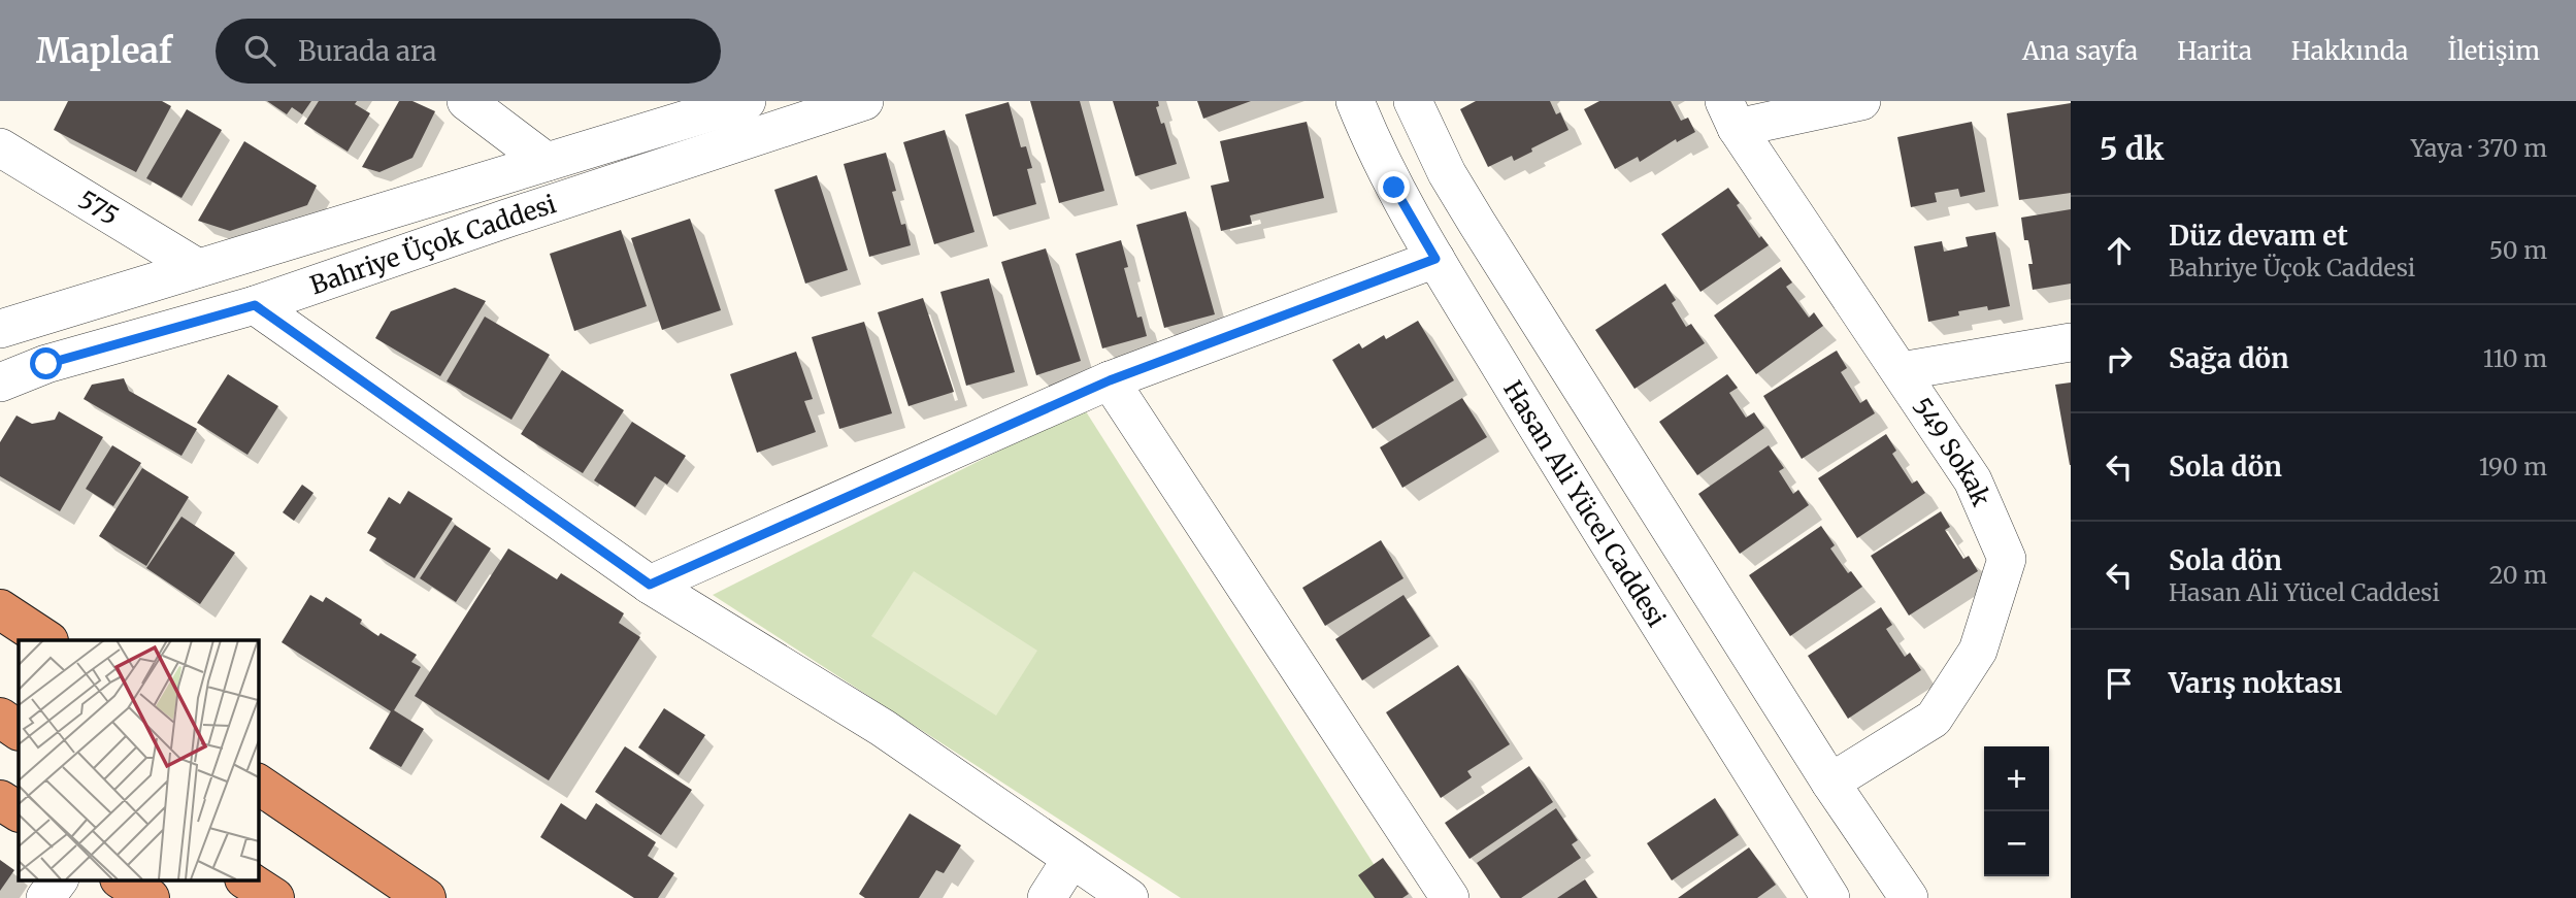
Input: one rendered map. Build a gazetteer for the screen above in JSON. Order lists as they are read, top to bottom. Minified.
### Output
{"streets":{"street":["575","Bahriye Üçok Caddesi","549 Sokak","Hasan Ali Yücel Caddesi"]},"crossings":[["575","Bahriye Üçok Caddesi"]],"page":{"header":"Mapleaf","search":"Burada ara","nav":["Ana sayfa","Harita","Hakkında","İletişim"],"heading":["5 dk","Yaya · 370 m"],"list":[["Düz devam et","Bahriye Üçok Caddesi","50 m"],["Sağa dön","110 m"],["Sola dön","190 m"],["Sola dön","Hasan Ali Yücel Caddesi","20 m"],"Varış noktası"],"map_buttons":["+","−"]}}
